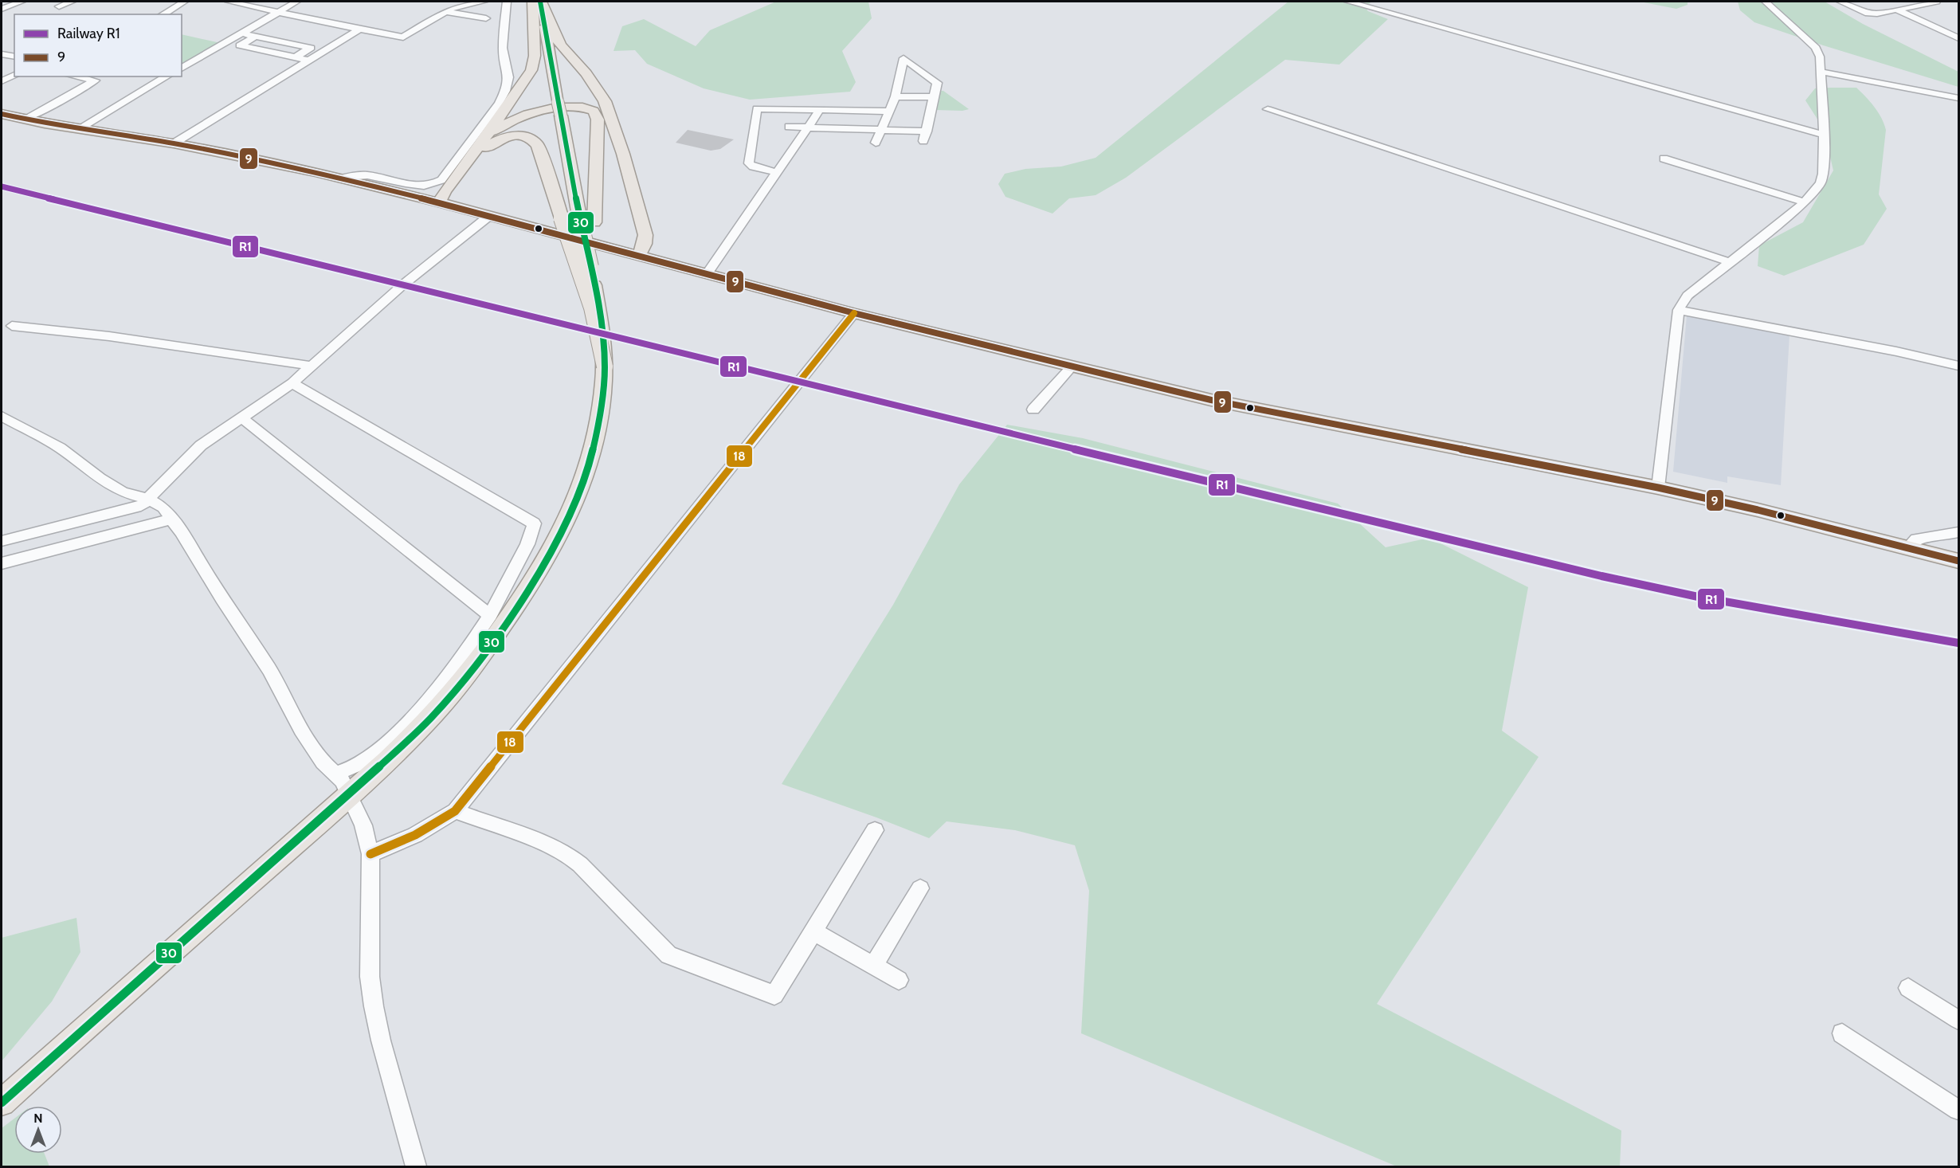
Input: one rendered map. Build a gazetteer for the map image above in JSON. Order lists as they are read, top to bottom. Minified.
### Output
{"lines":["transit line 30","transit line 9","rail line R1","transit line 18"],"legend":["Railway R1","9"],"north":"top"}
